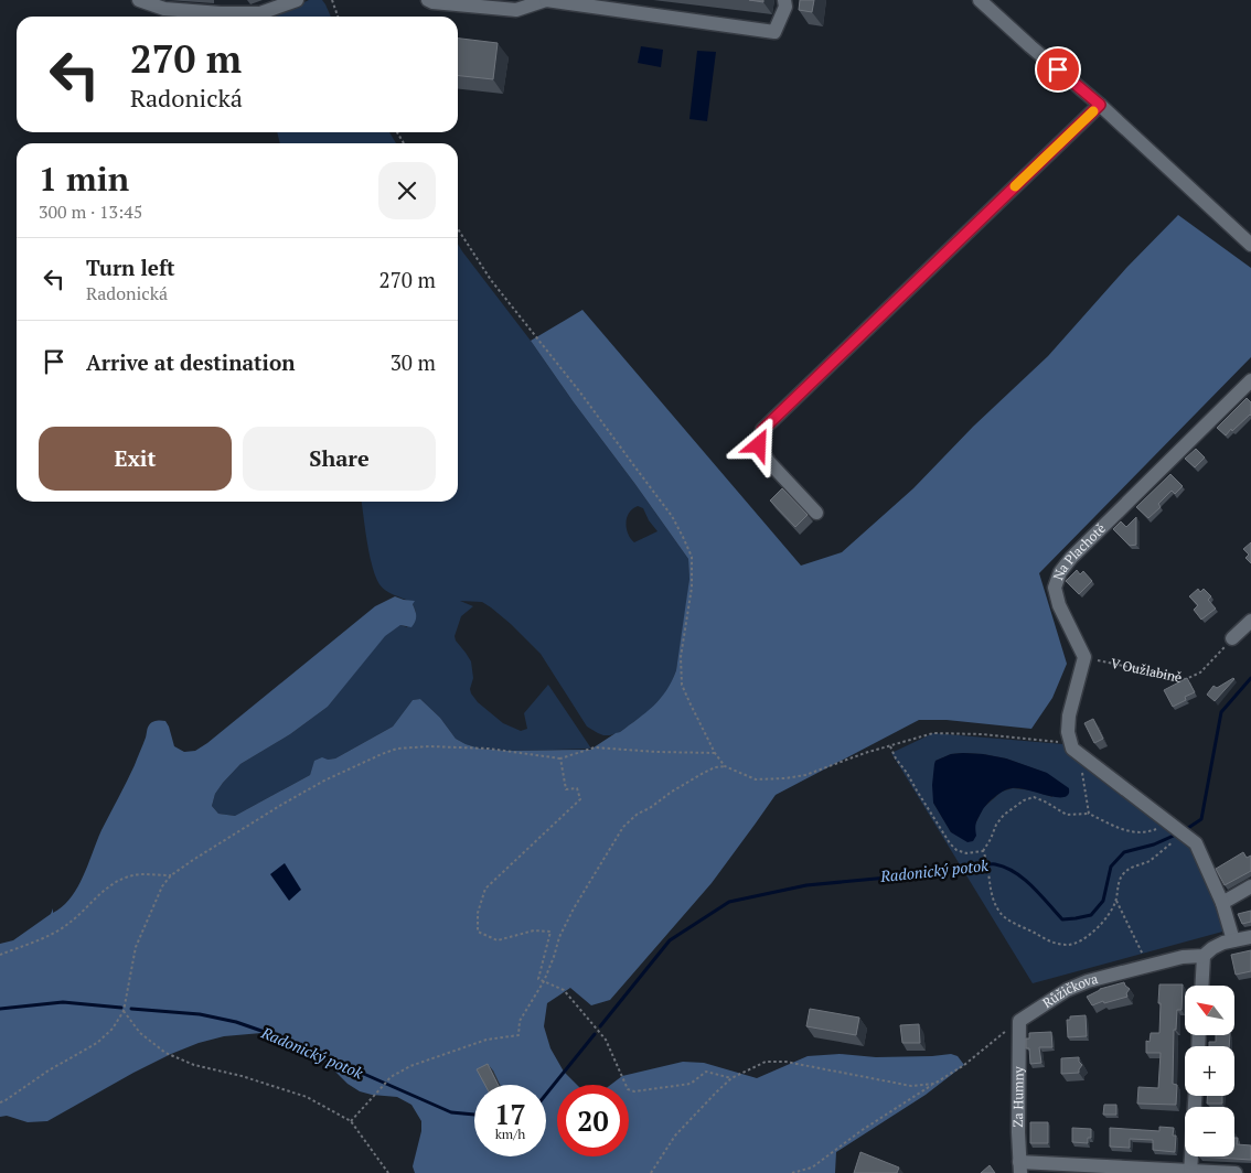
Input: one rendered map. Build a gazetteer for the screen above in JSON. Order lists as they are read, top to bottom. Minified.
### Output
{"streets":{"street":["Na Plachotě","Růžičkova","Za Humny"],"path":["V Oužlabině"]},"crossings":[["Na Plachotě","V Oužlabině"],["Růžičkova","Za Humny"]],"water":["Radonický potok"],"north":"top left","page":{"turn":["270 m","Radonická"],"heading":["1 min","300 m · 13:45"],"list":[{"name":"Turn left","note":"Radonická","value":"270 m"},{"name":"Arrive at destination","value":"30 m"}],"buttons":["Exit","Share"],"map_buttons":["+","−"],"speed":"17 km/h","limit":"20"}}
